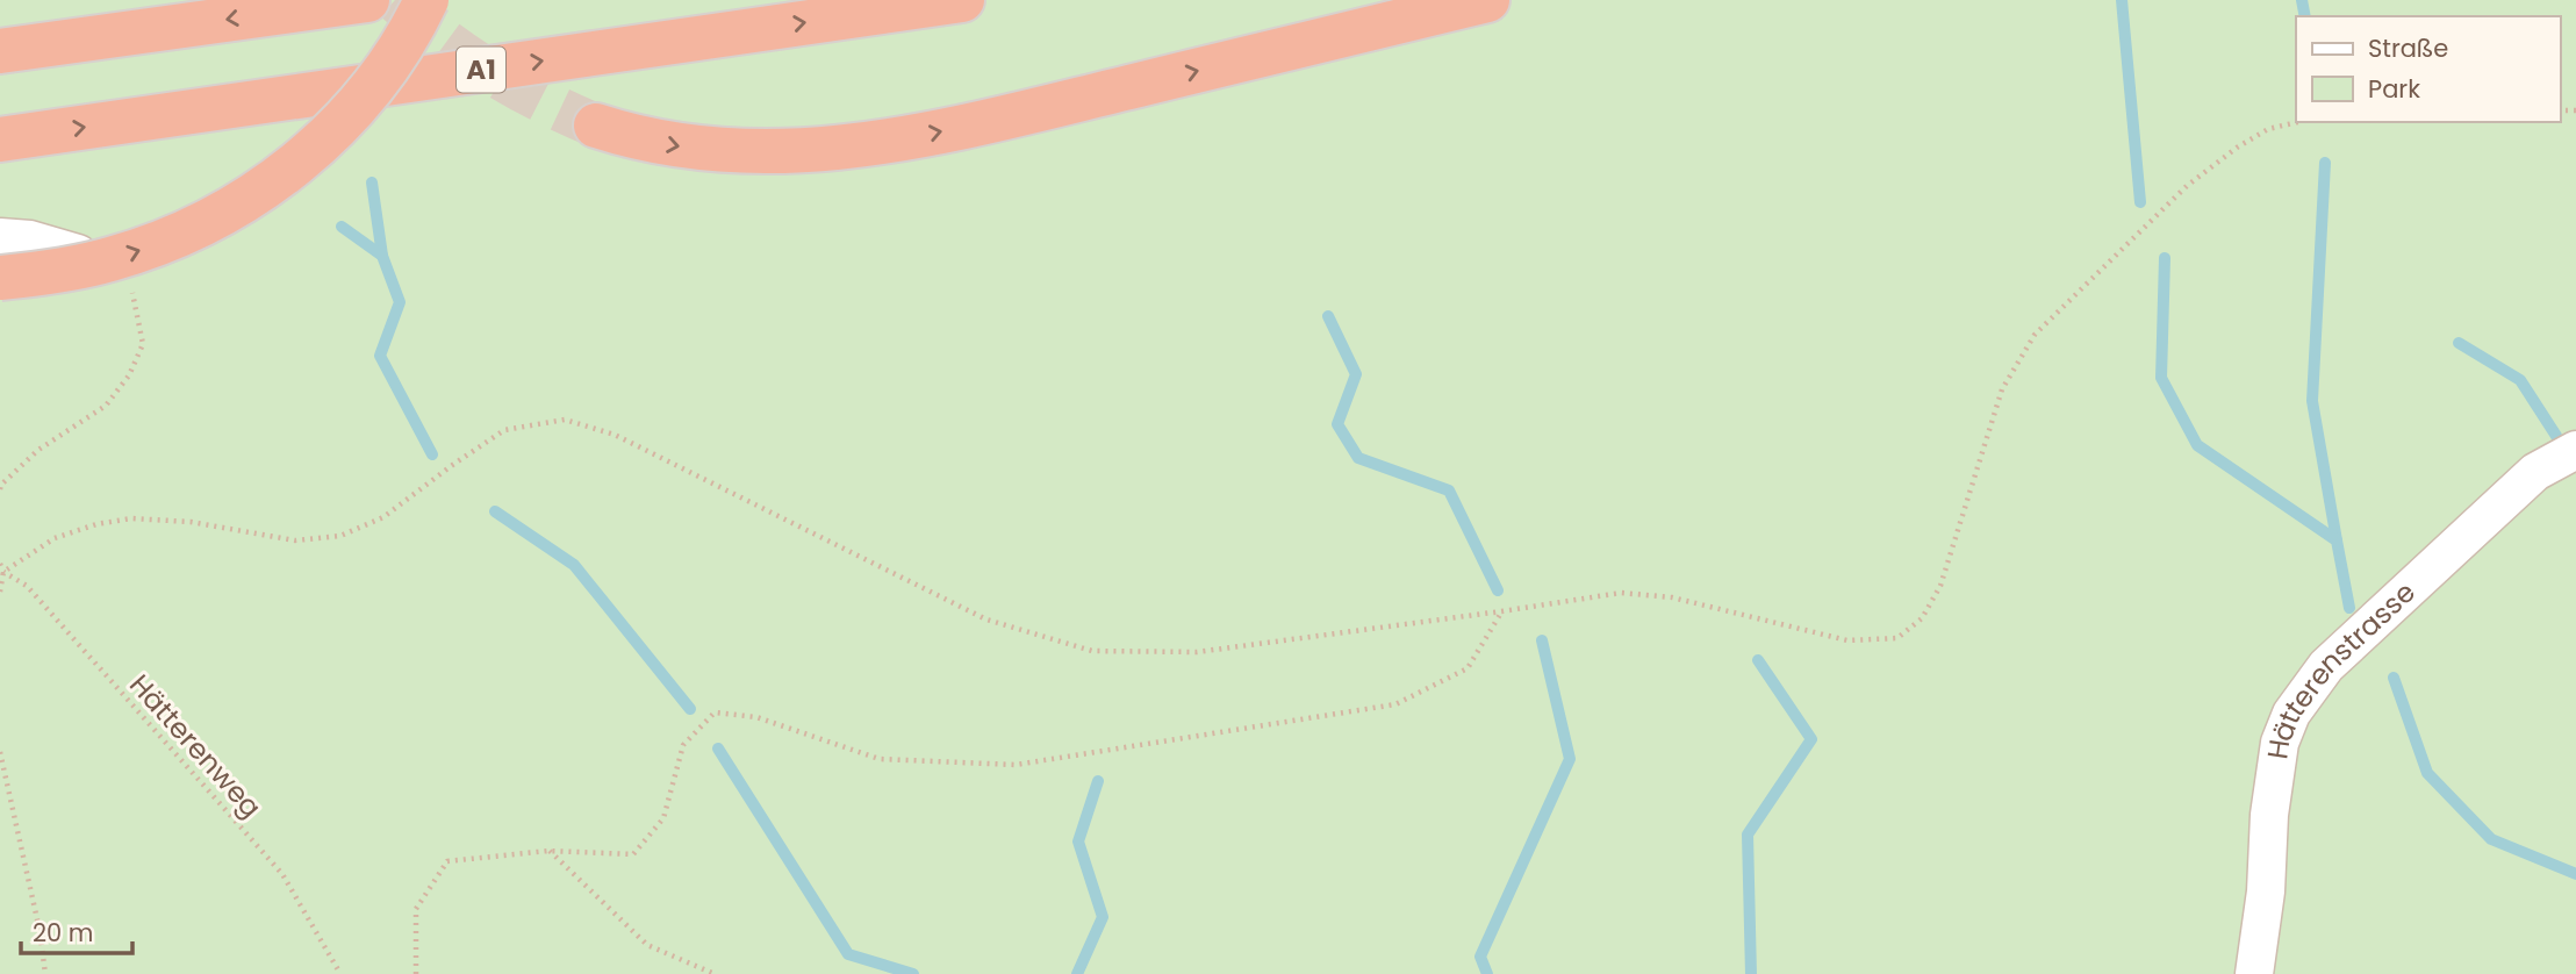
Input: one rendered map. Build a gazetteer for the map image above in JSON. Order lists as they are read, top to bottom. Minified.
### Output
{"streets":{"highway":["A1"],"street":["Hätterenstrasse"],"path":["Hätterenweg"]},"legend":["Straße","Park"],"scale_bar":"20 m"}
